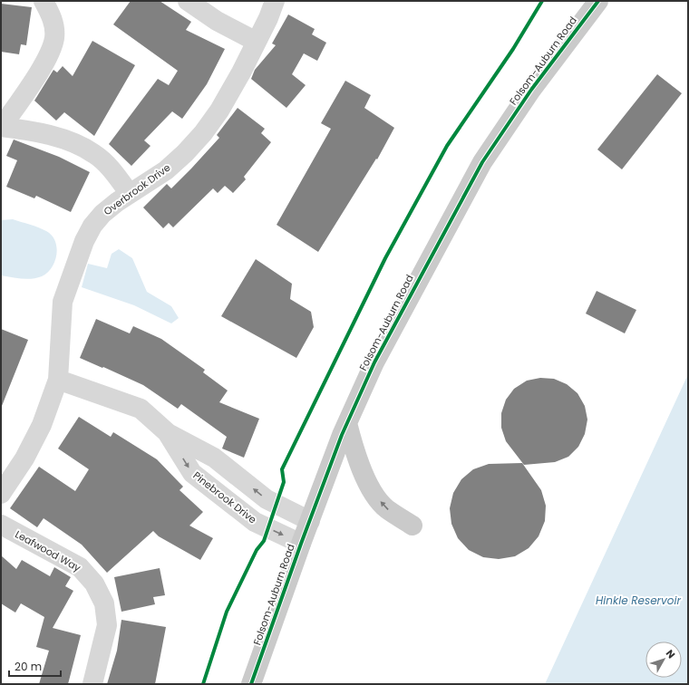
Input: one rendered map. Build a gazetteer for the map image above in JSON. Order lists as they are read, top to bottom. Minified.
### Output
{"streets":{"main road":["Folsom-Auburn Road"],"street":["Overbrook Drive","Pinebrook Drive","Leafwood Way"]},"crossings":[["Folsom-Auburn Road","Pinebrook Drive"],["Overbrook Drive","Pinebrook Drive"]],"water":["Hinkle Reservoir"],"scale_bar":"20 m","north":"top right"}
